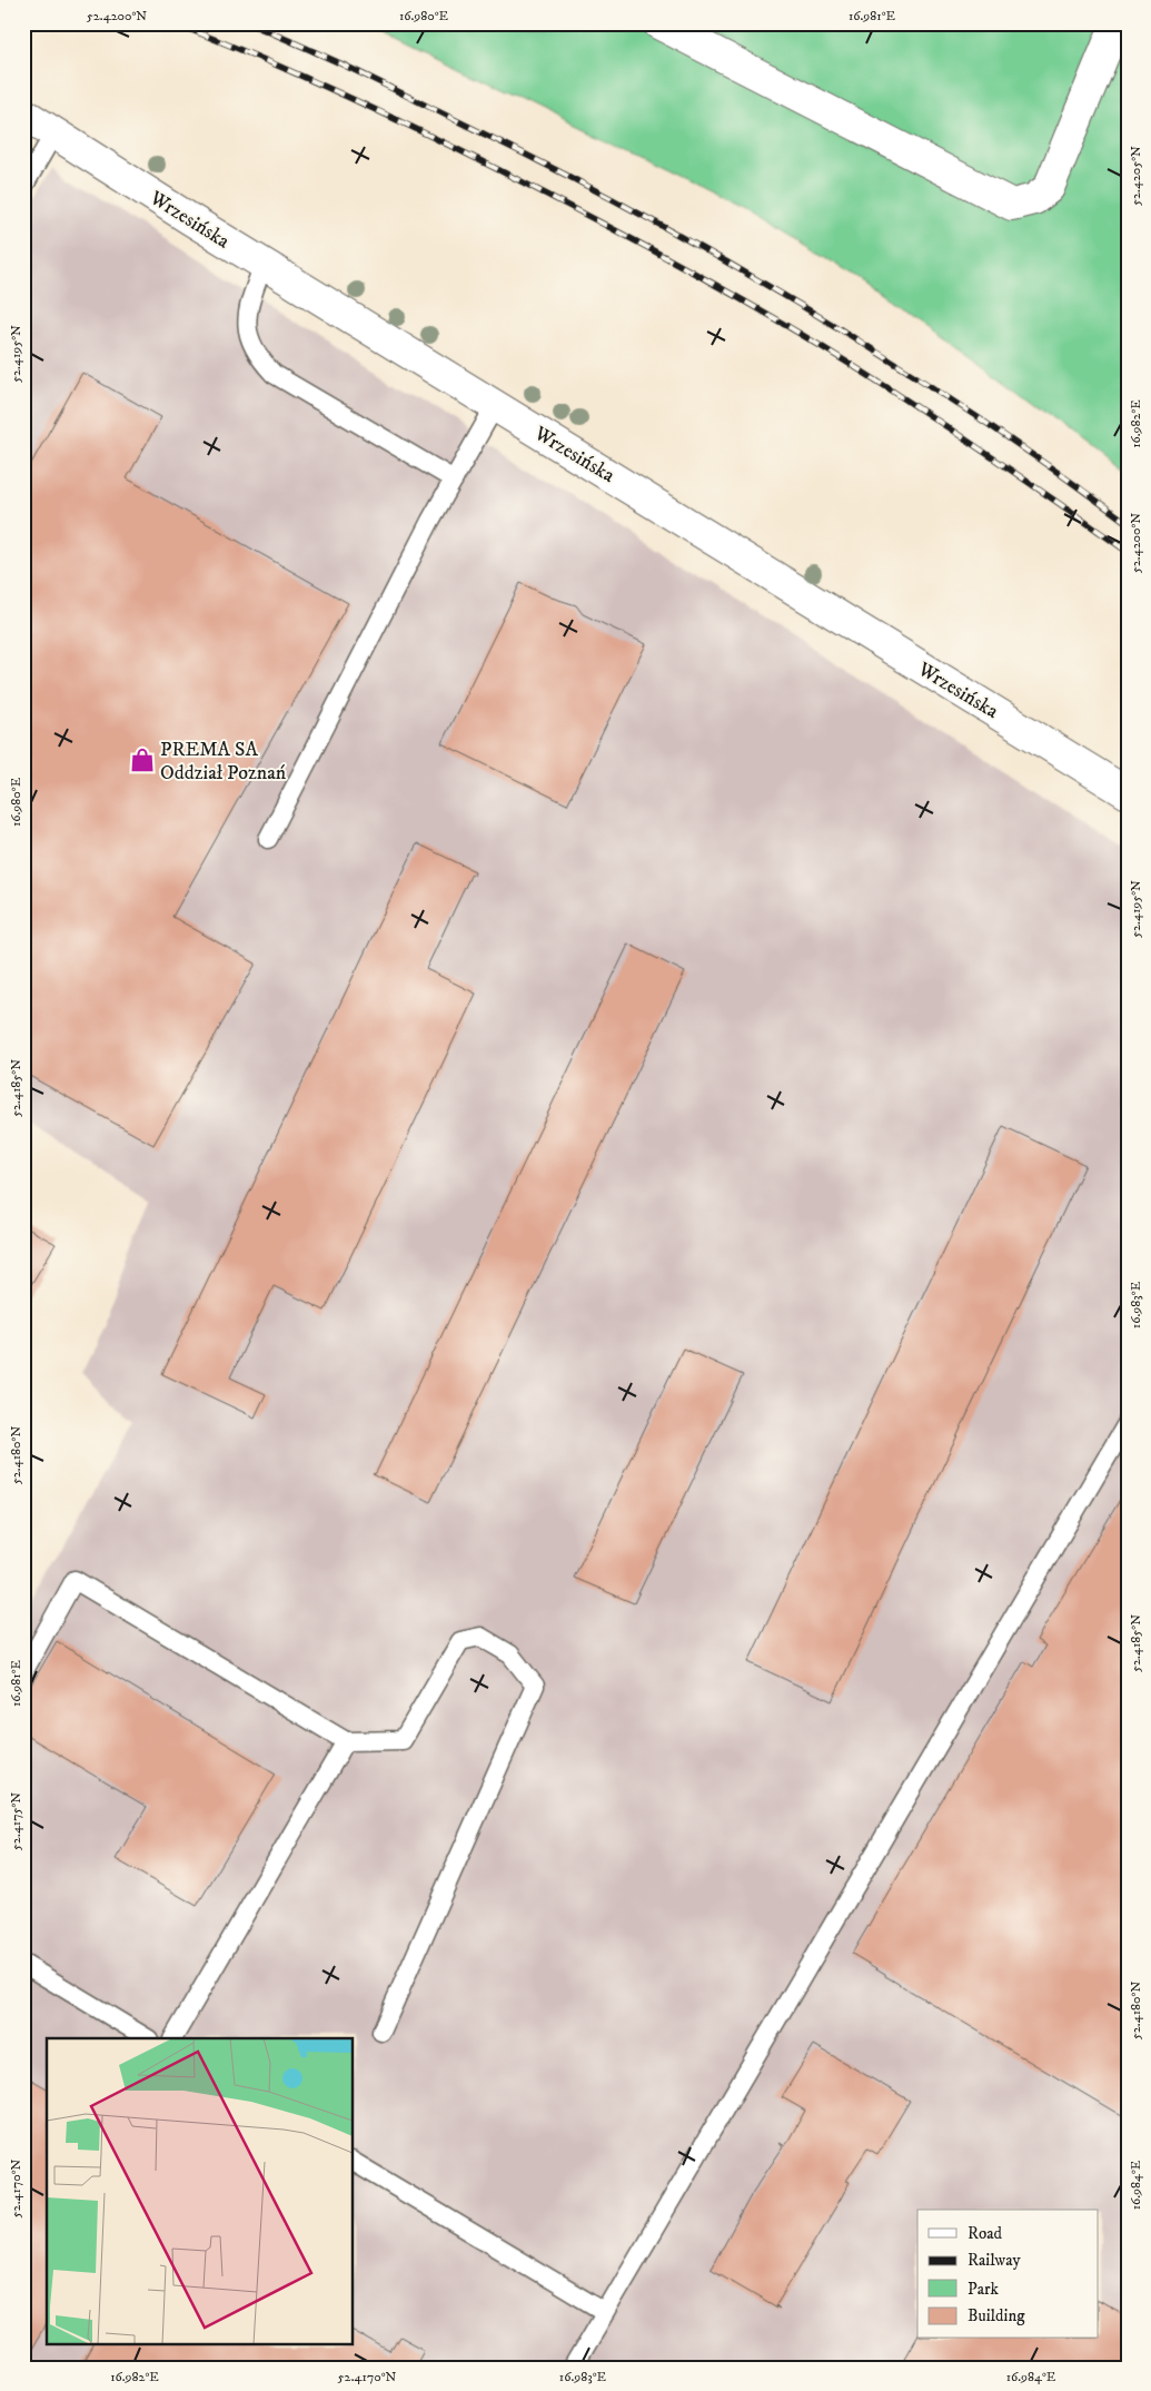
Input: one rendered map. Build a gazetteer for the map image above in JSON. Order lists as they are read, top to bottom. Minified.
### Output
{"streets":{"street":["Wrzesińska"]},"places":{"shop":["PREMA SA Oddział Poznań"]},"legend":["Road","Railway","Park","Building"],"coordinates":["52.4200°N","16.980°E","16.981°E","52.4205°N","52.4195°N","16.982°E","52.4185°N","16.983°E","52.4180°N","52.4175°N","16.984°E","52.4170°N"]}
